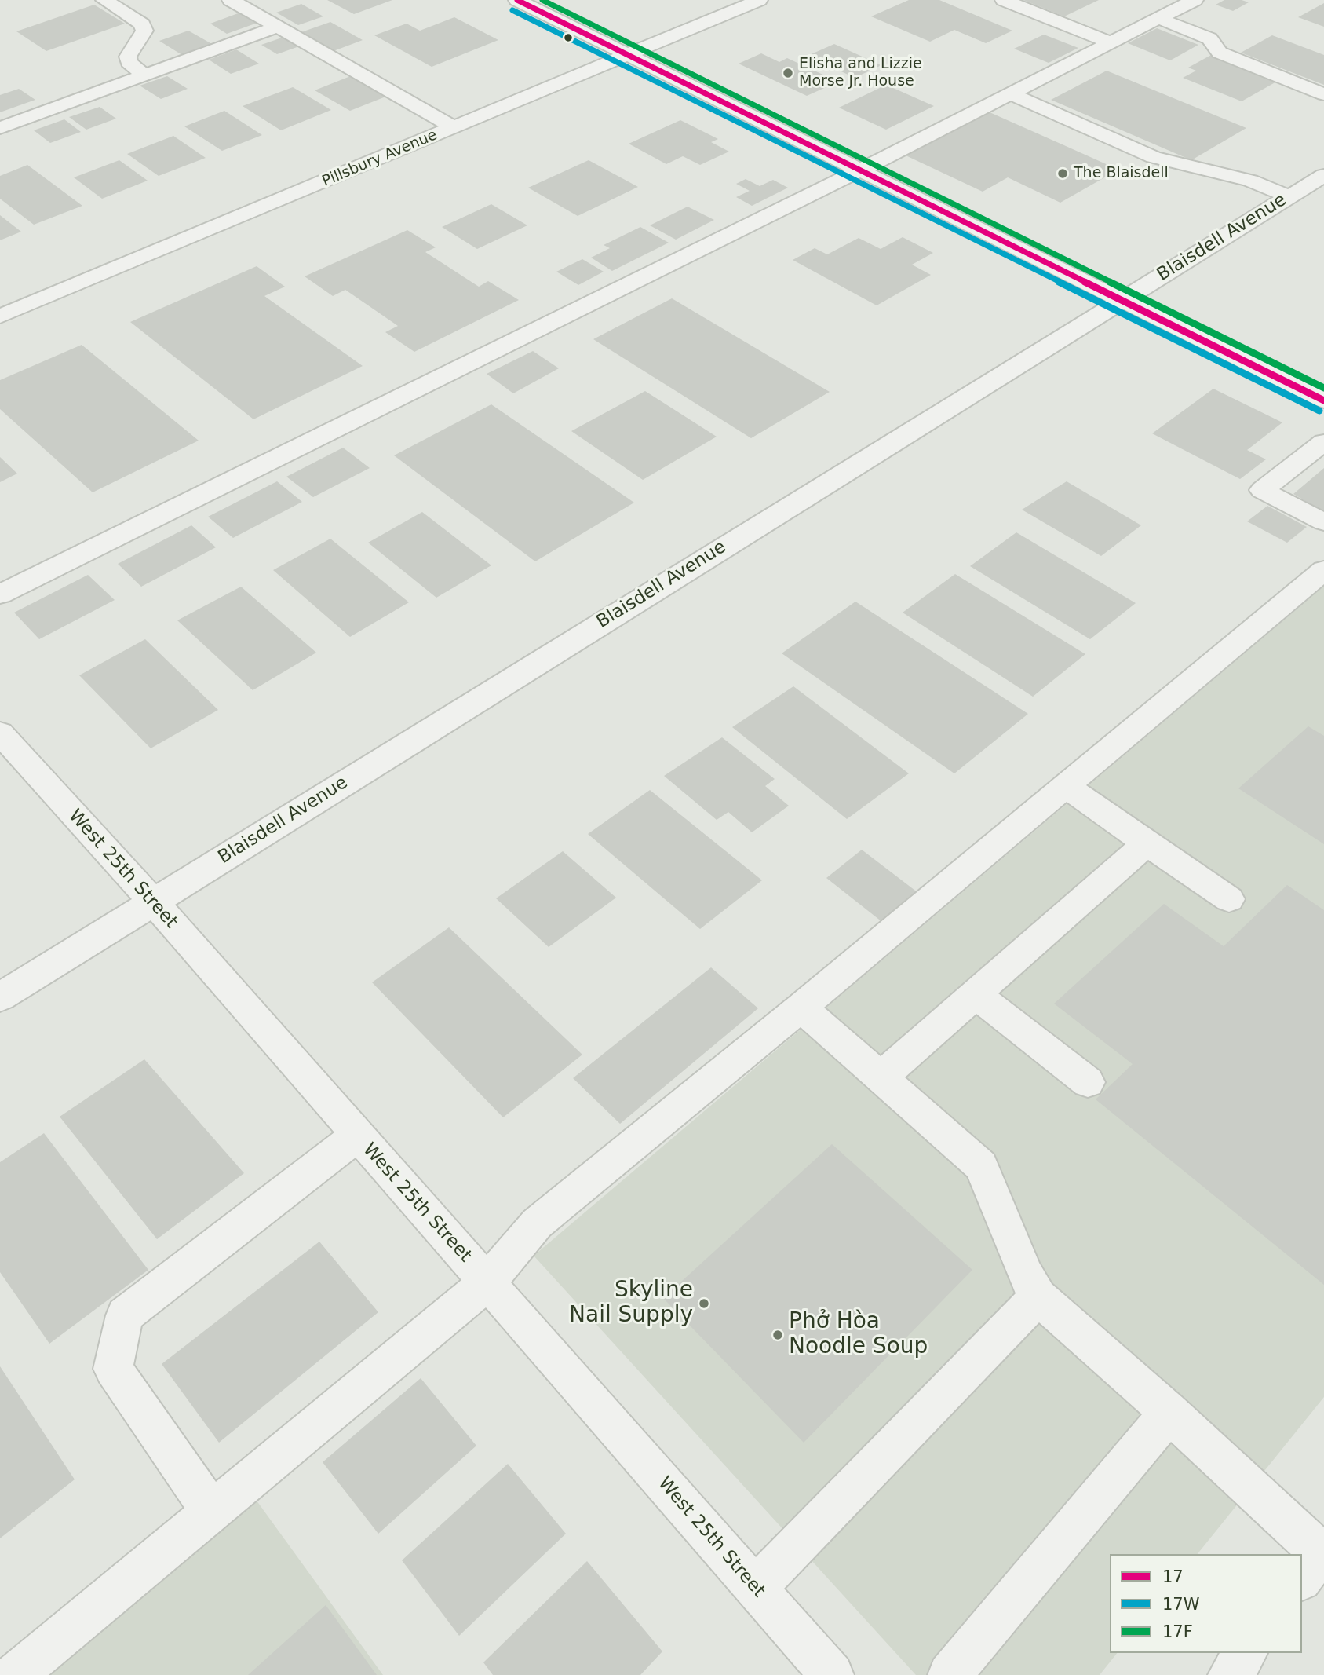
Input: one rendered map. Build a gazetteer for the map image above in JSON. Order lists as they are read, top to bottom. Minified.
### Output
{"streets":{"street":["Pillsbury Avenue","Blaisdell Avenue","West 25th Street"]},"crossings":[["Blaisdell Avenue","West 25th Street"]],"places":["Elisha and Lizzie Morse Jr. House","The Blaisdell","Skyline Nail Supply","Phở Hòa Noodle Soup"],"lines":["transit line 17","transit line 17F","transit line 17W"],"legend":["17","17W","17F"]}
